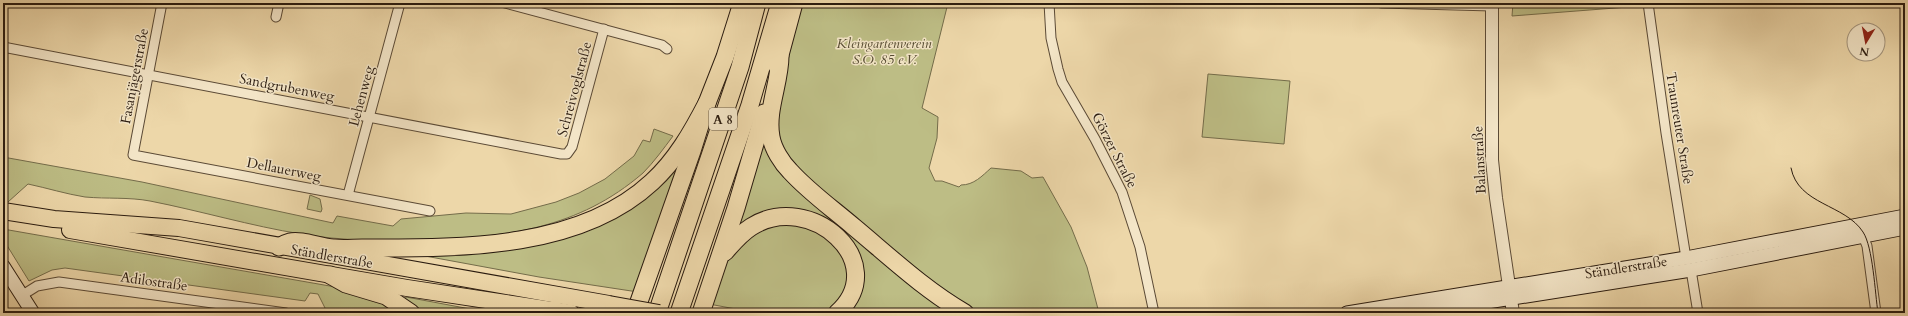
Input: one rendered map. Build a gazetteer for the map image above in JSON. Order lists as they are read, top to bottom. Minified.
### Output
{"streets":{"highway":["A 8","Ständlerstraße"],"street":["Fasanjägerstraße","Sandgrubenweg","Schreivoglstraße","Lehenweg","Traunreuter Straße","Görzer Straße","Balanstraße","Dellauerweg","Adilostraße"]},"crossings":[["Fasanjägerstraße","Sandgrubenweg"],["Fasanjägerstraße","Dellauerweg"],["Sandgrubenweg","Schreivoglstraße"],["Sandgrubenweg","Lehenweg"],["Lehenweg","Dellauerweg"],["A 8","Ständlerstraße"],["Traunreuter Straße","Ständlerstraße"],["Balanstraße","Ständlerstraße"]],"parks":["Kleingartenverein S.O. 85 e.V."],"north":"bottom"}
